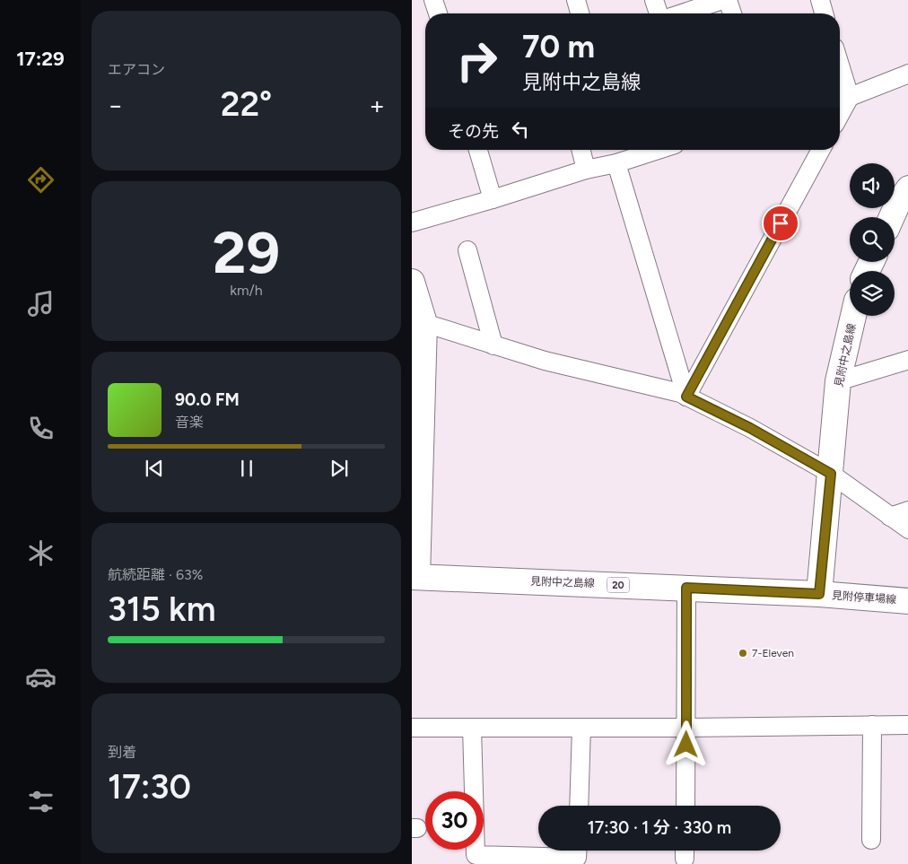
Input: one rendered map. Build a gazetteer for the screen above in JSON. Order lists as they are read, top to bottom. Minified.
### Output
{"streets":{"main road":["見附中之島線","20","見附停車場線"]},"crossings":[["見附中之島線","見附停車場線"]],"places":["7-Eleven"],"page":{"tabs":"17:29","tile":["エアコン",["29","km/h"],["航続距離 · 63%","315 km"],["到着","17:30"]],"turn":["70 m","見附中之島線"],"heat":["−","22°","+"],"then":"その先","song":["90.0 FM","音楽"],"limit":"30","trip":"17:30 · 1 分 · 330 m"}}
